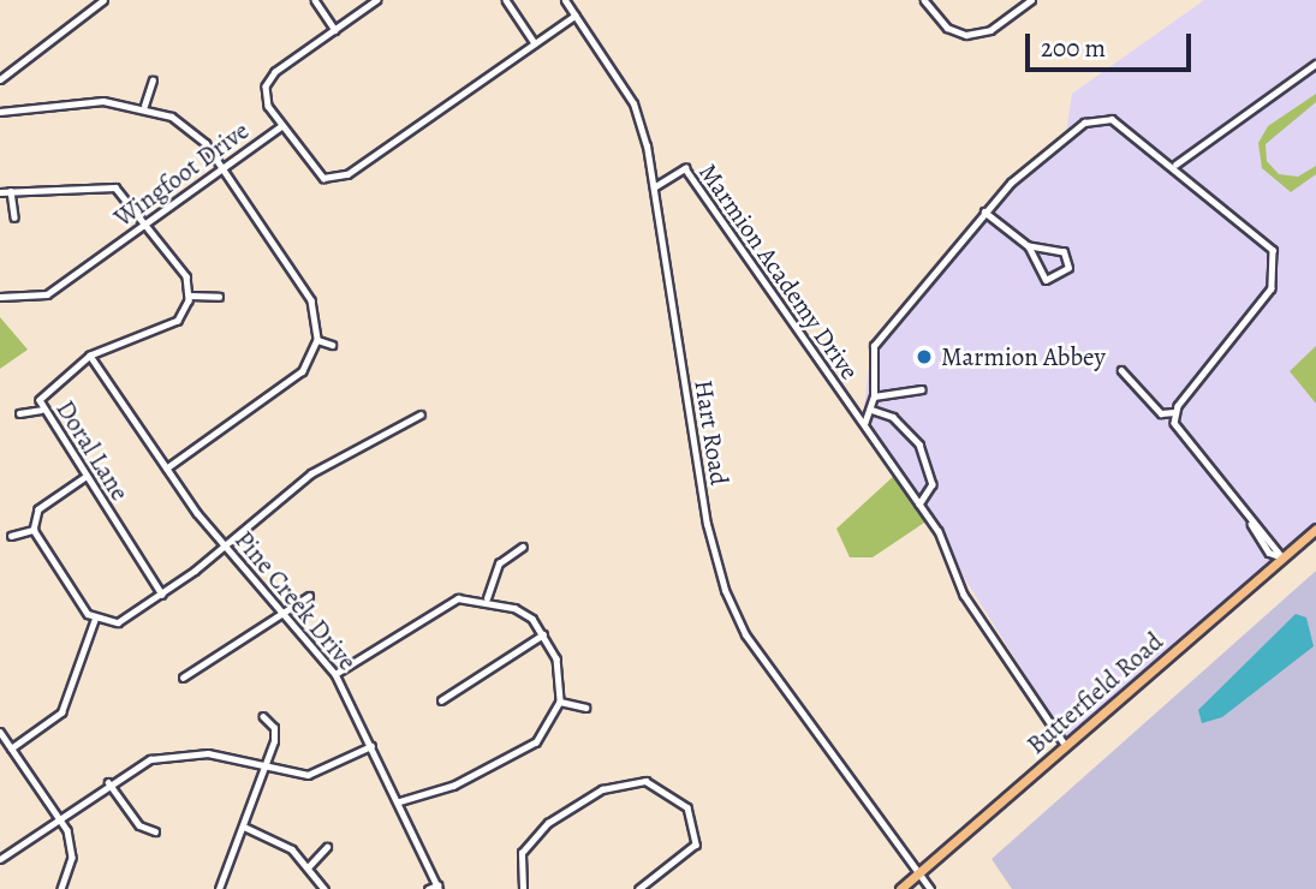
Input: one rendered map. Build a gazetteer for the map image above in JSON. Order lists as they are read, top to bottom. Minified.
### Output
{"streets":{"main road":["Butterfield Road"],"street":["Wingfoot Drive","Marmion Academy Drive","Hart Road","Doral Lane","Pine Creek Drive"]},"crossings":[["Wingfoot Drive","Hart Road"],["Marmion Academy Drive","Hart Road"],["Marmion Academy Drive","Butterfield Road"],["Hart Road","Butterfield Road"],["Doral Lane","Pine Creek Drive"]],"places":["Marmion Abbey"],"scale_bar":"200 m"}
